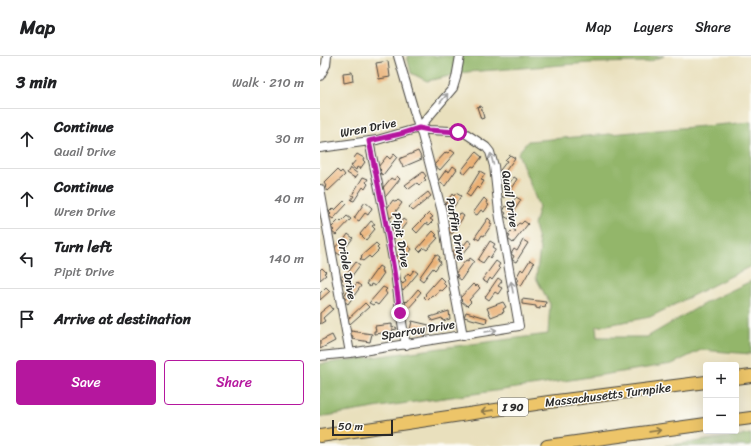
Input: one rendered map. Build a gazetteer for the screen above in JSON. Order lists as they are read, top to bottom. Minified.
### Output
{"streets":{"highway":["Massachusetts Turnpike","I 90"],"street":["Wren Drive","Quail Drive","Puffin Drive","Pipit Drive","Oriole Drive","Sparrow Drive"]},"crossings":[["Wren Drive","Quail Drive"],["Wren Drive","Puffin Drive"],["Wren Drive","Pipit Drive"],["Quail Drive","Puffin Drive"],["Quail Drive","Sparrow Drive"],["Puffin Drive","Sparrow Drive"],["Pipit Drive","Sparrow Drive"],["Oriole Drive","Sparrow Drive"]],"one_way":["Quail Drive"],"scale_bar":"50 m","page":{"header":"Map","nav":["Map","Layers","Share"],"heading":["3 min","Walk · 210 m"],"list":[["Continue","Quail Drive","30 m"],["Continue","Wren Drive","40 m"],["Turn left","Pipit Drive","140 m"],"Arrive at destination"],"buttons":["Save","Share"],"map_buttons":["+","−"],"scale":"50 m"}}
